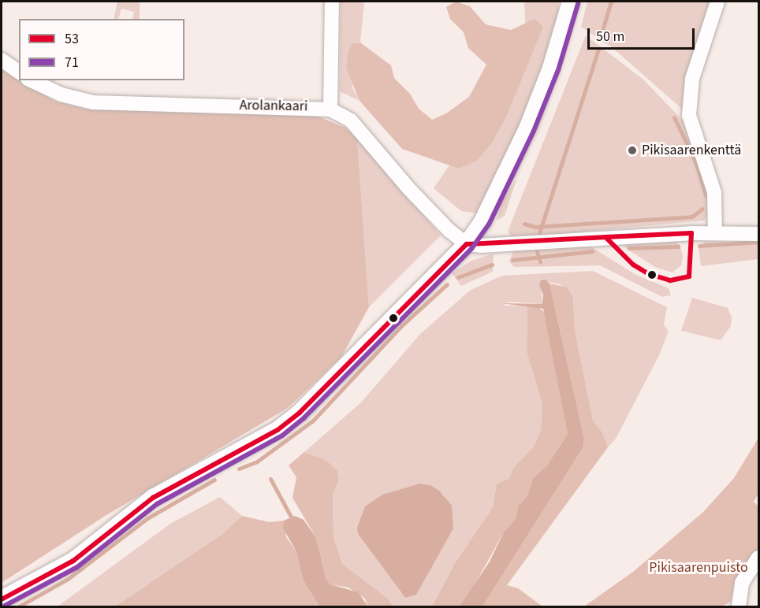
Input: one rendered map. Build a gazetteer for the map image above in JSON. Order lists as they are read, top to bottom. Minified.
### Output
{"streets":{"street":["Arolankaari"]},"parks":["Pikisaarenpuisto"],"places":["Pikisaarenkenttä"],"lines":["transit line 71","transit line 53"],"legend":["53","71"],"scale_bar":"50 m"}
